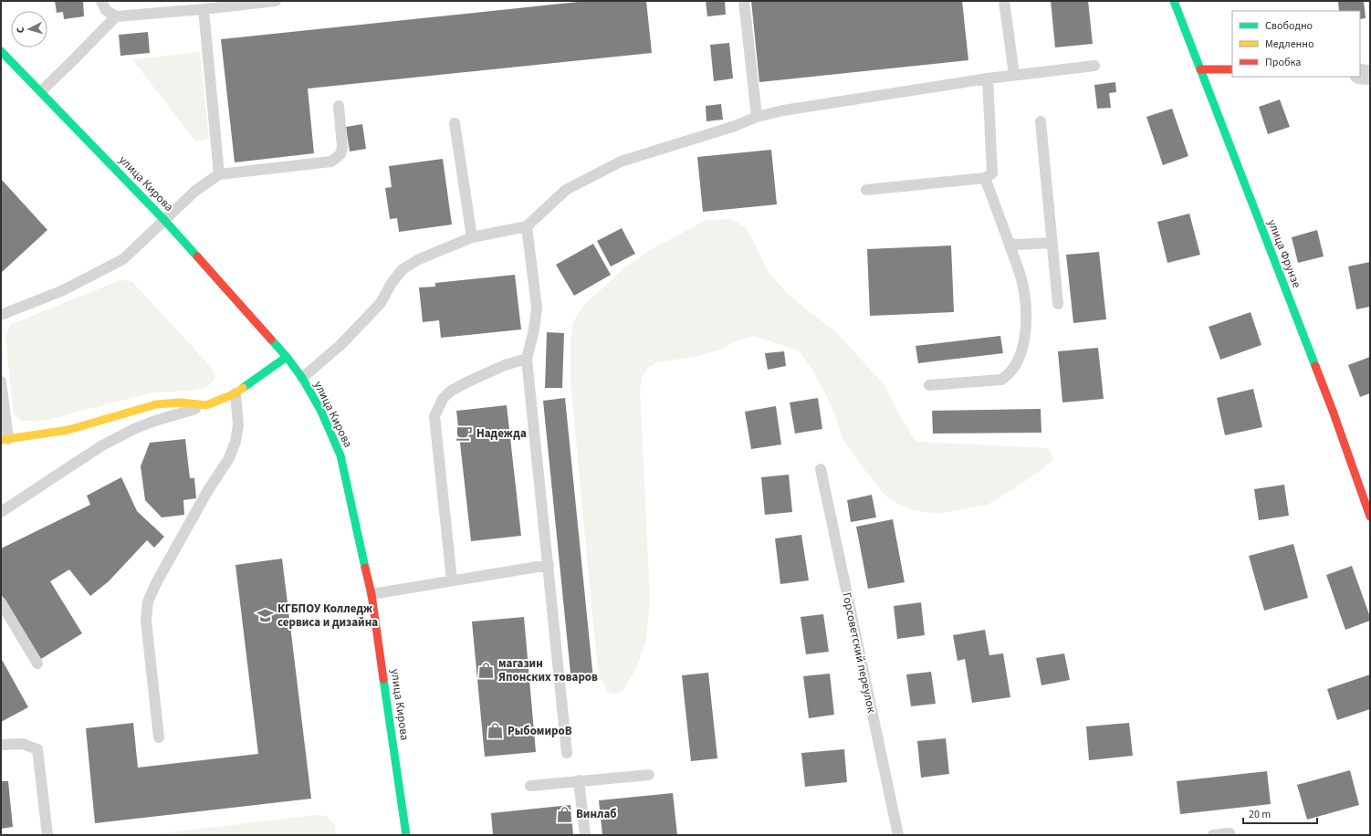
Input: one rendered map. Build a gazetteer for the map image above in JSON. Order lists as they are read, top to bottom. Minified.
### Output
{"streets":{"main road":["улица Кирова","улица Фрунзе"],"lane":["Горсоветский переулок"]},"places":{"cafe":["Надежда"],"school or university":["КГБПОУ Колледж сервиса и дизайна"],"shop":["магазин Японских товаров","РыбомироВ","Винлаб"]},"legend":["Свободно","Медленно","Пробка"],"scale_bar":"20 m","north":"left"}
